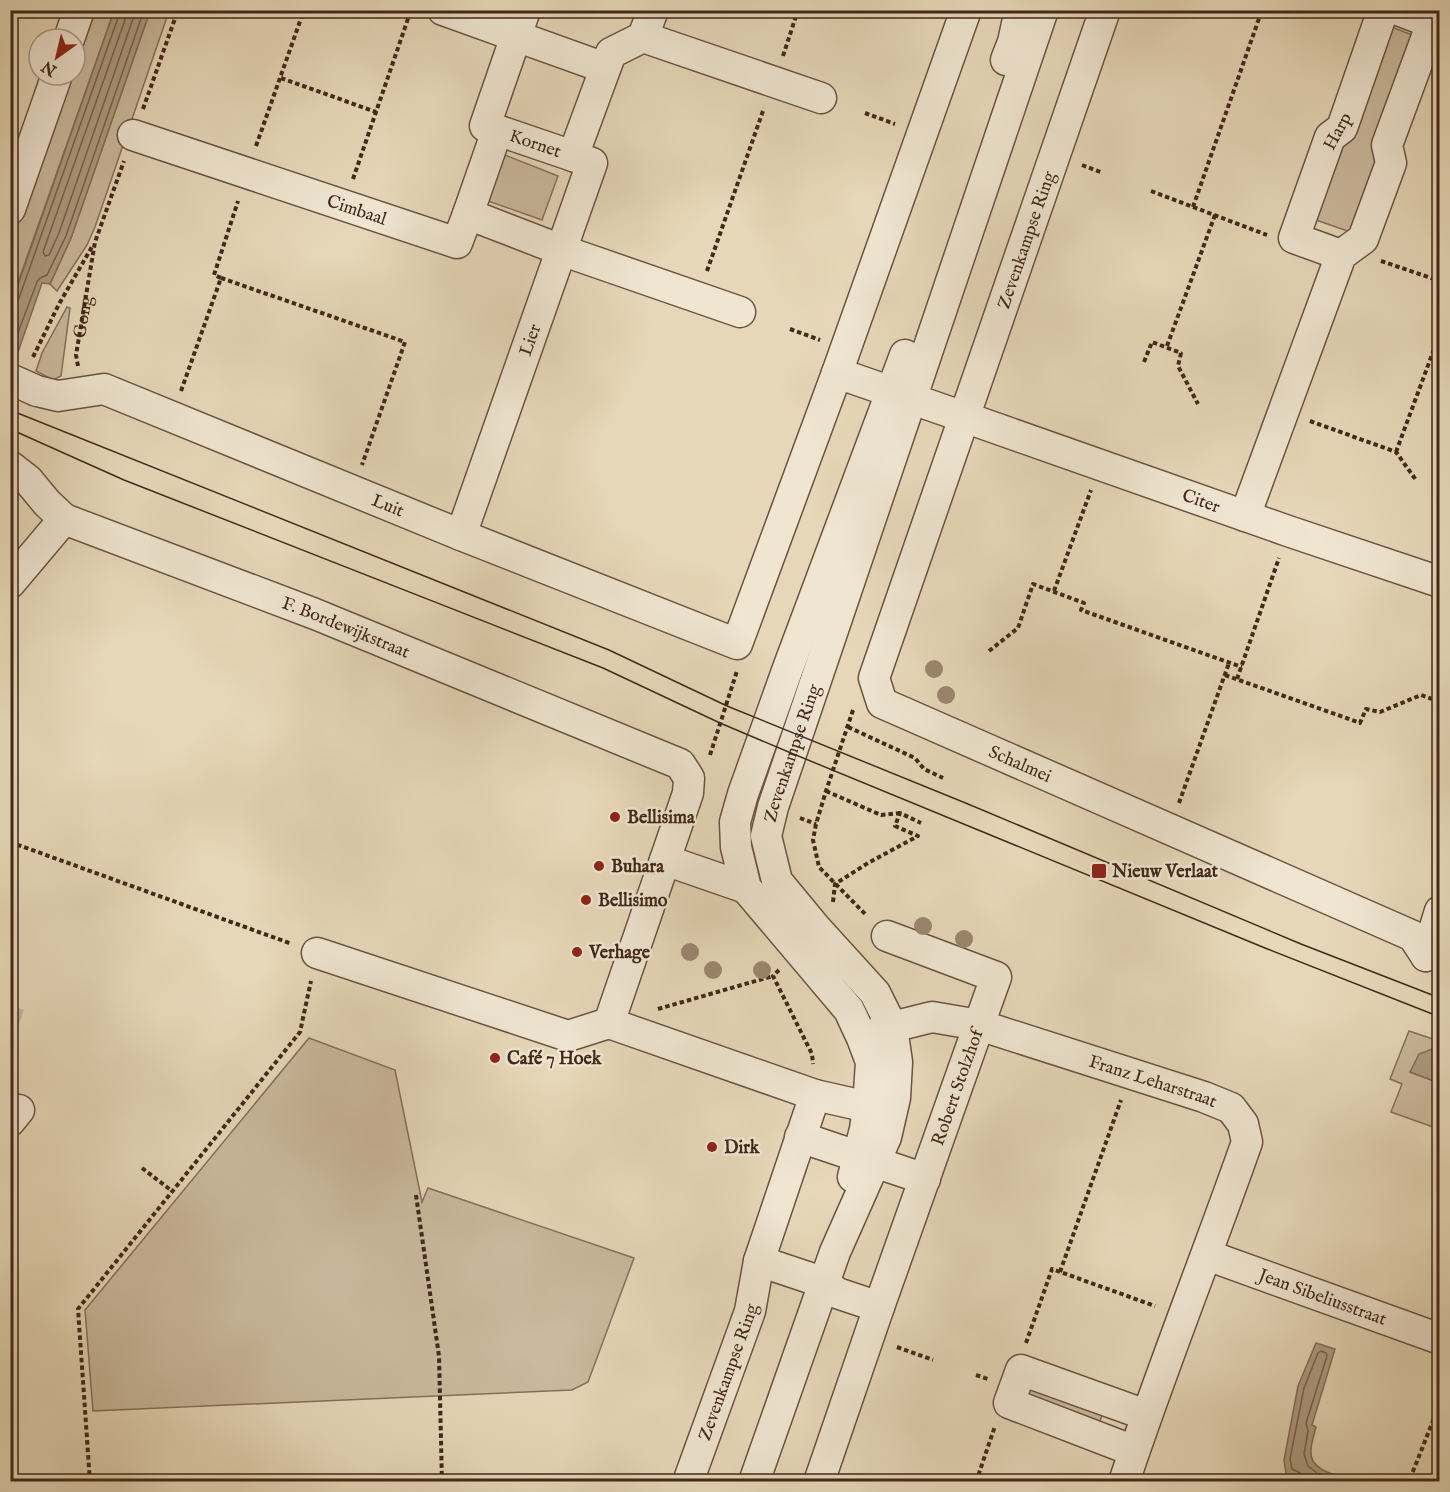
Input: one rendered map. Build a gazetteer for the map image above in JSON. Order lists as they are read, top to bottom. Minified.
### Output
{"streets":{"street":["Harp","Kornet","Cimbaal","Zevenkampse Ring","Lier","Citer","Luit","F. Bordewijkstraat","Schalmei","Franz Leharstraat","Robert Stolzhof","Jean Sibeliusstraat"],"path":["Gong"]},"crossings":[["Kornet","Lier"],["Zevenkampse Ring","Citer"],["Zevenkampse Ring","Schalmei"],["Zevenkampse Ring","Franz Leharstraat"],["Gong","Luit"],["Lier","Luit"],["Citer","Schalmei"],["Franz Leharstraat","Robert Stolzhof"],["Franz Leharstraat","Jean Sibeliusstraat"]],"places":{"other":["Bellisima","Buhara","Bellisimo","Verhage","Café 7 Hoek","Dirk"],"transit":["Nieuw Verlaat"]},"north":"bottom left"}
